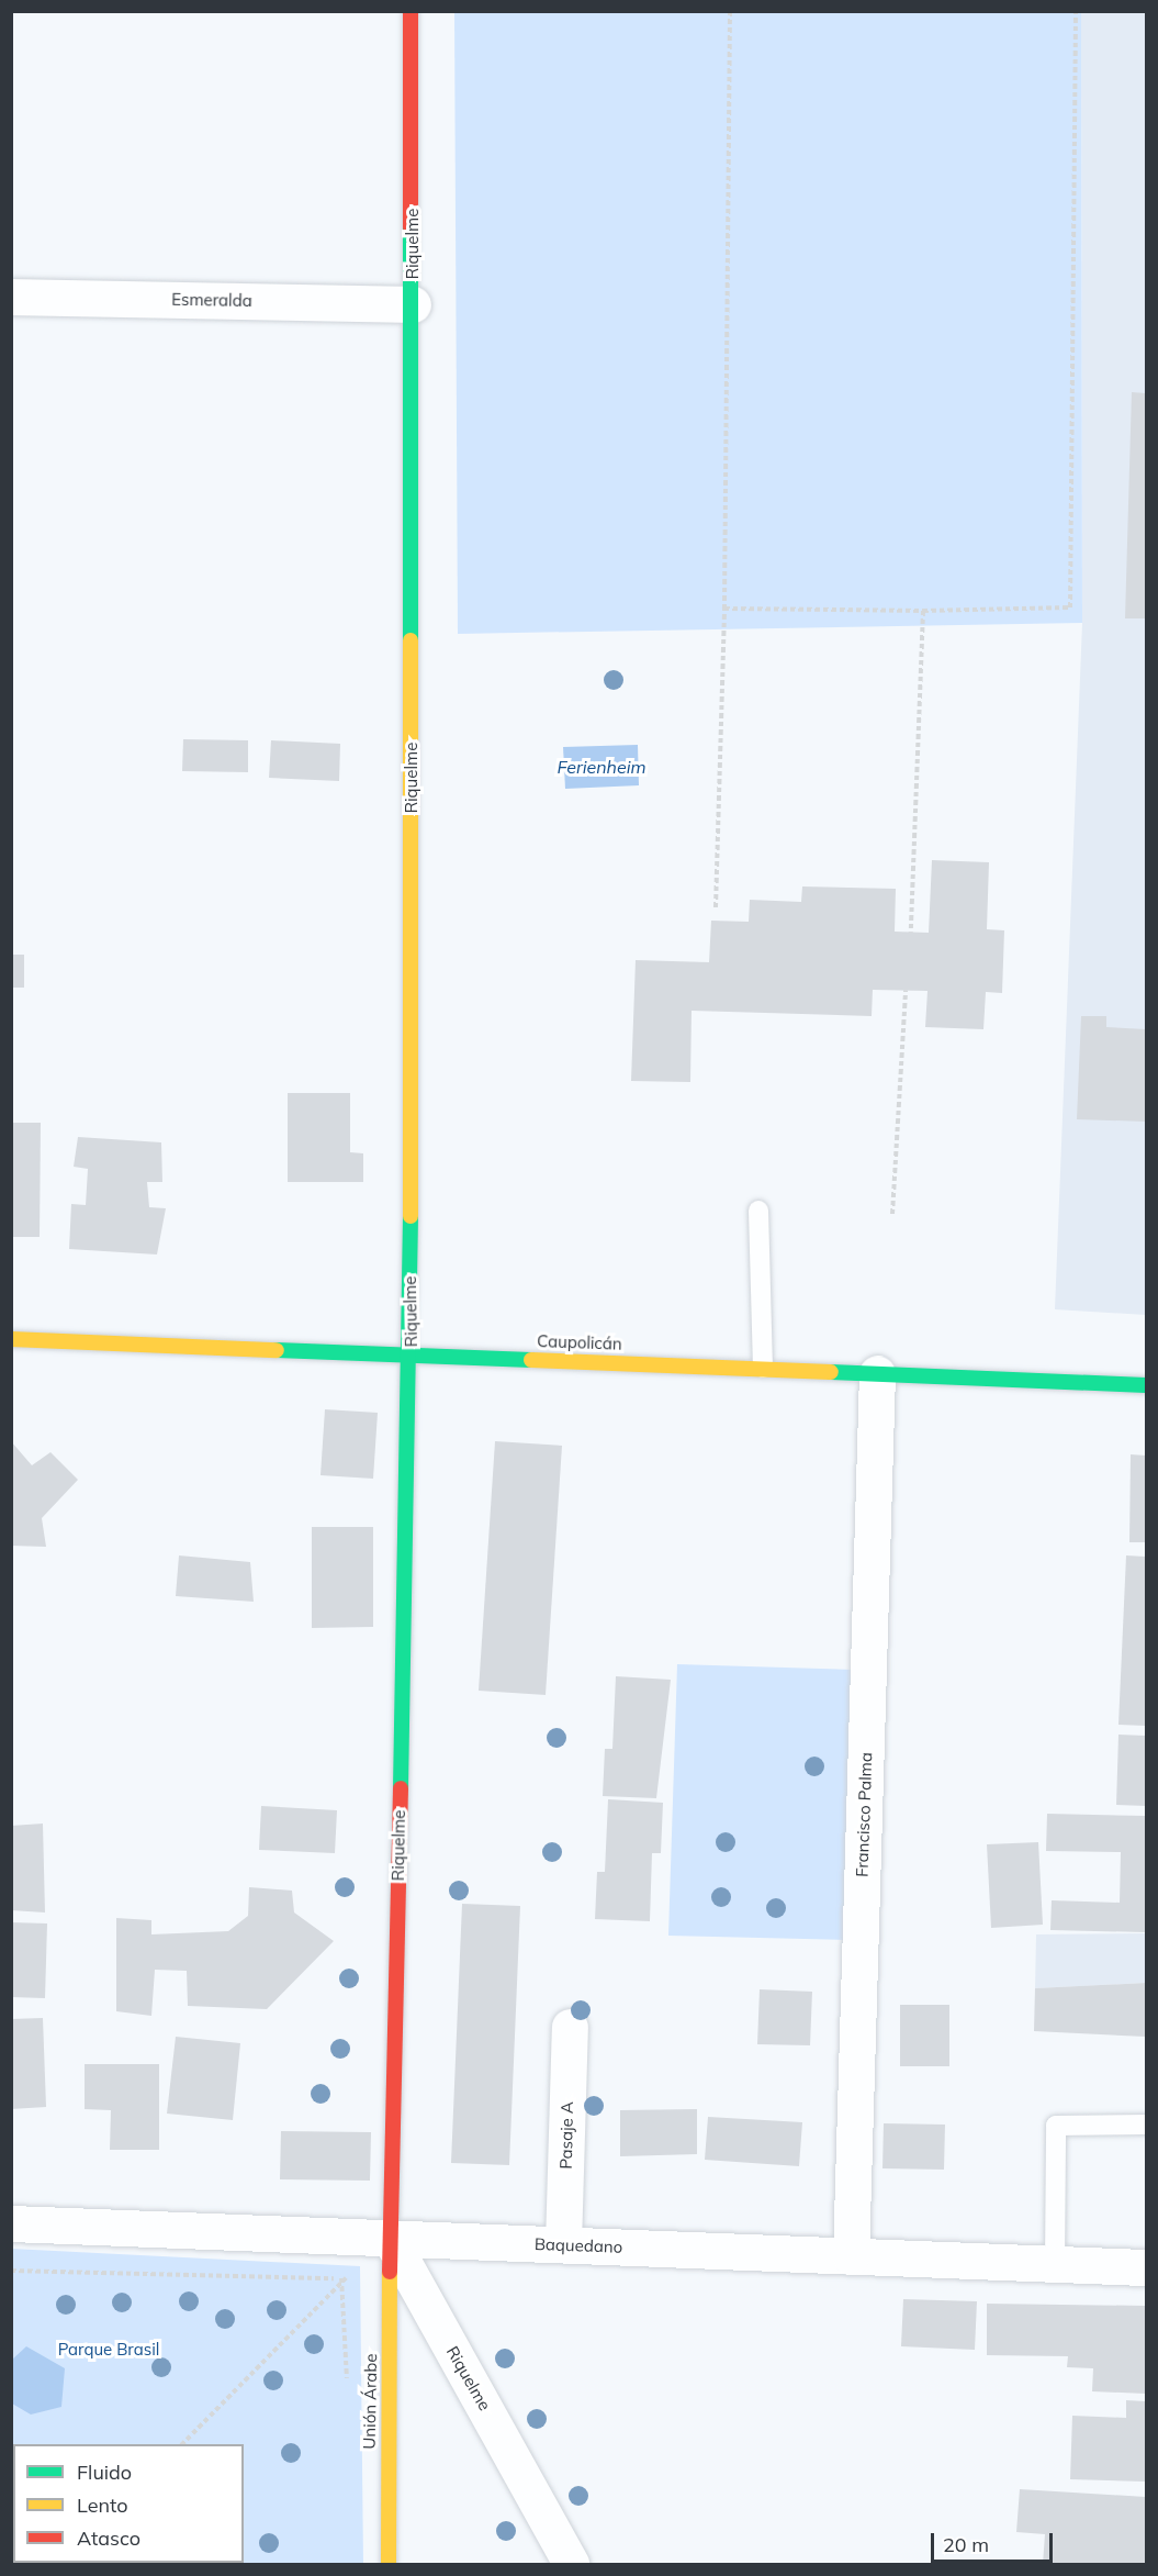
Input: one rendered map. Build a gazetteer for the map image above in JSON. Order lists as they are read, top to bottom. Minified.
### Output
{"streets":{"street":["Riquelme","Esmeralda","Caupolicán","Francisco Palma","Pasaje A","Baquedano","Unión Árabe"]},"crossings":[["Riquelme","Esmeralda"],["Riquelme","Caupolicán"],["Riquelme","Baquedano"],["Riquelme","Unión Árabe"],["Caupolicán","Francisco Palma"],["Francisco Palma","Baquedano"],["Pasaje A","Baquedano"],["Baquedano","Unión Árabe"]],"water":["Ferienheim"],"parks":["Parque Brasil"],"legend":["Fluido","Lento","Atasco"],"scale_bar":"20 m"}
